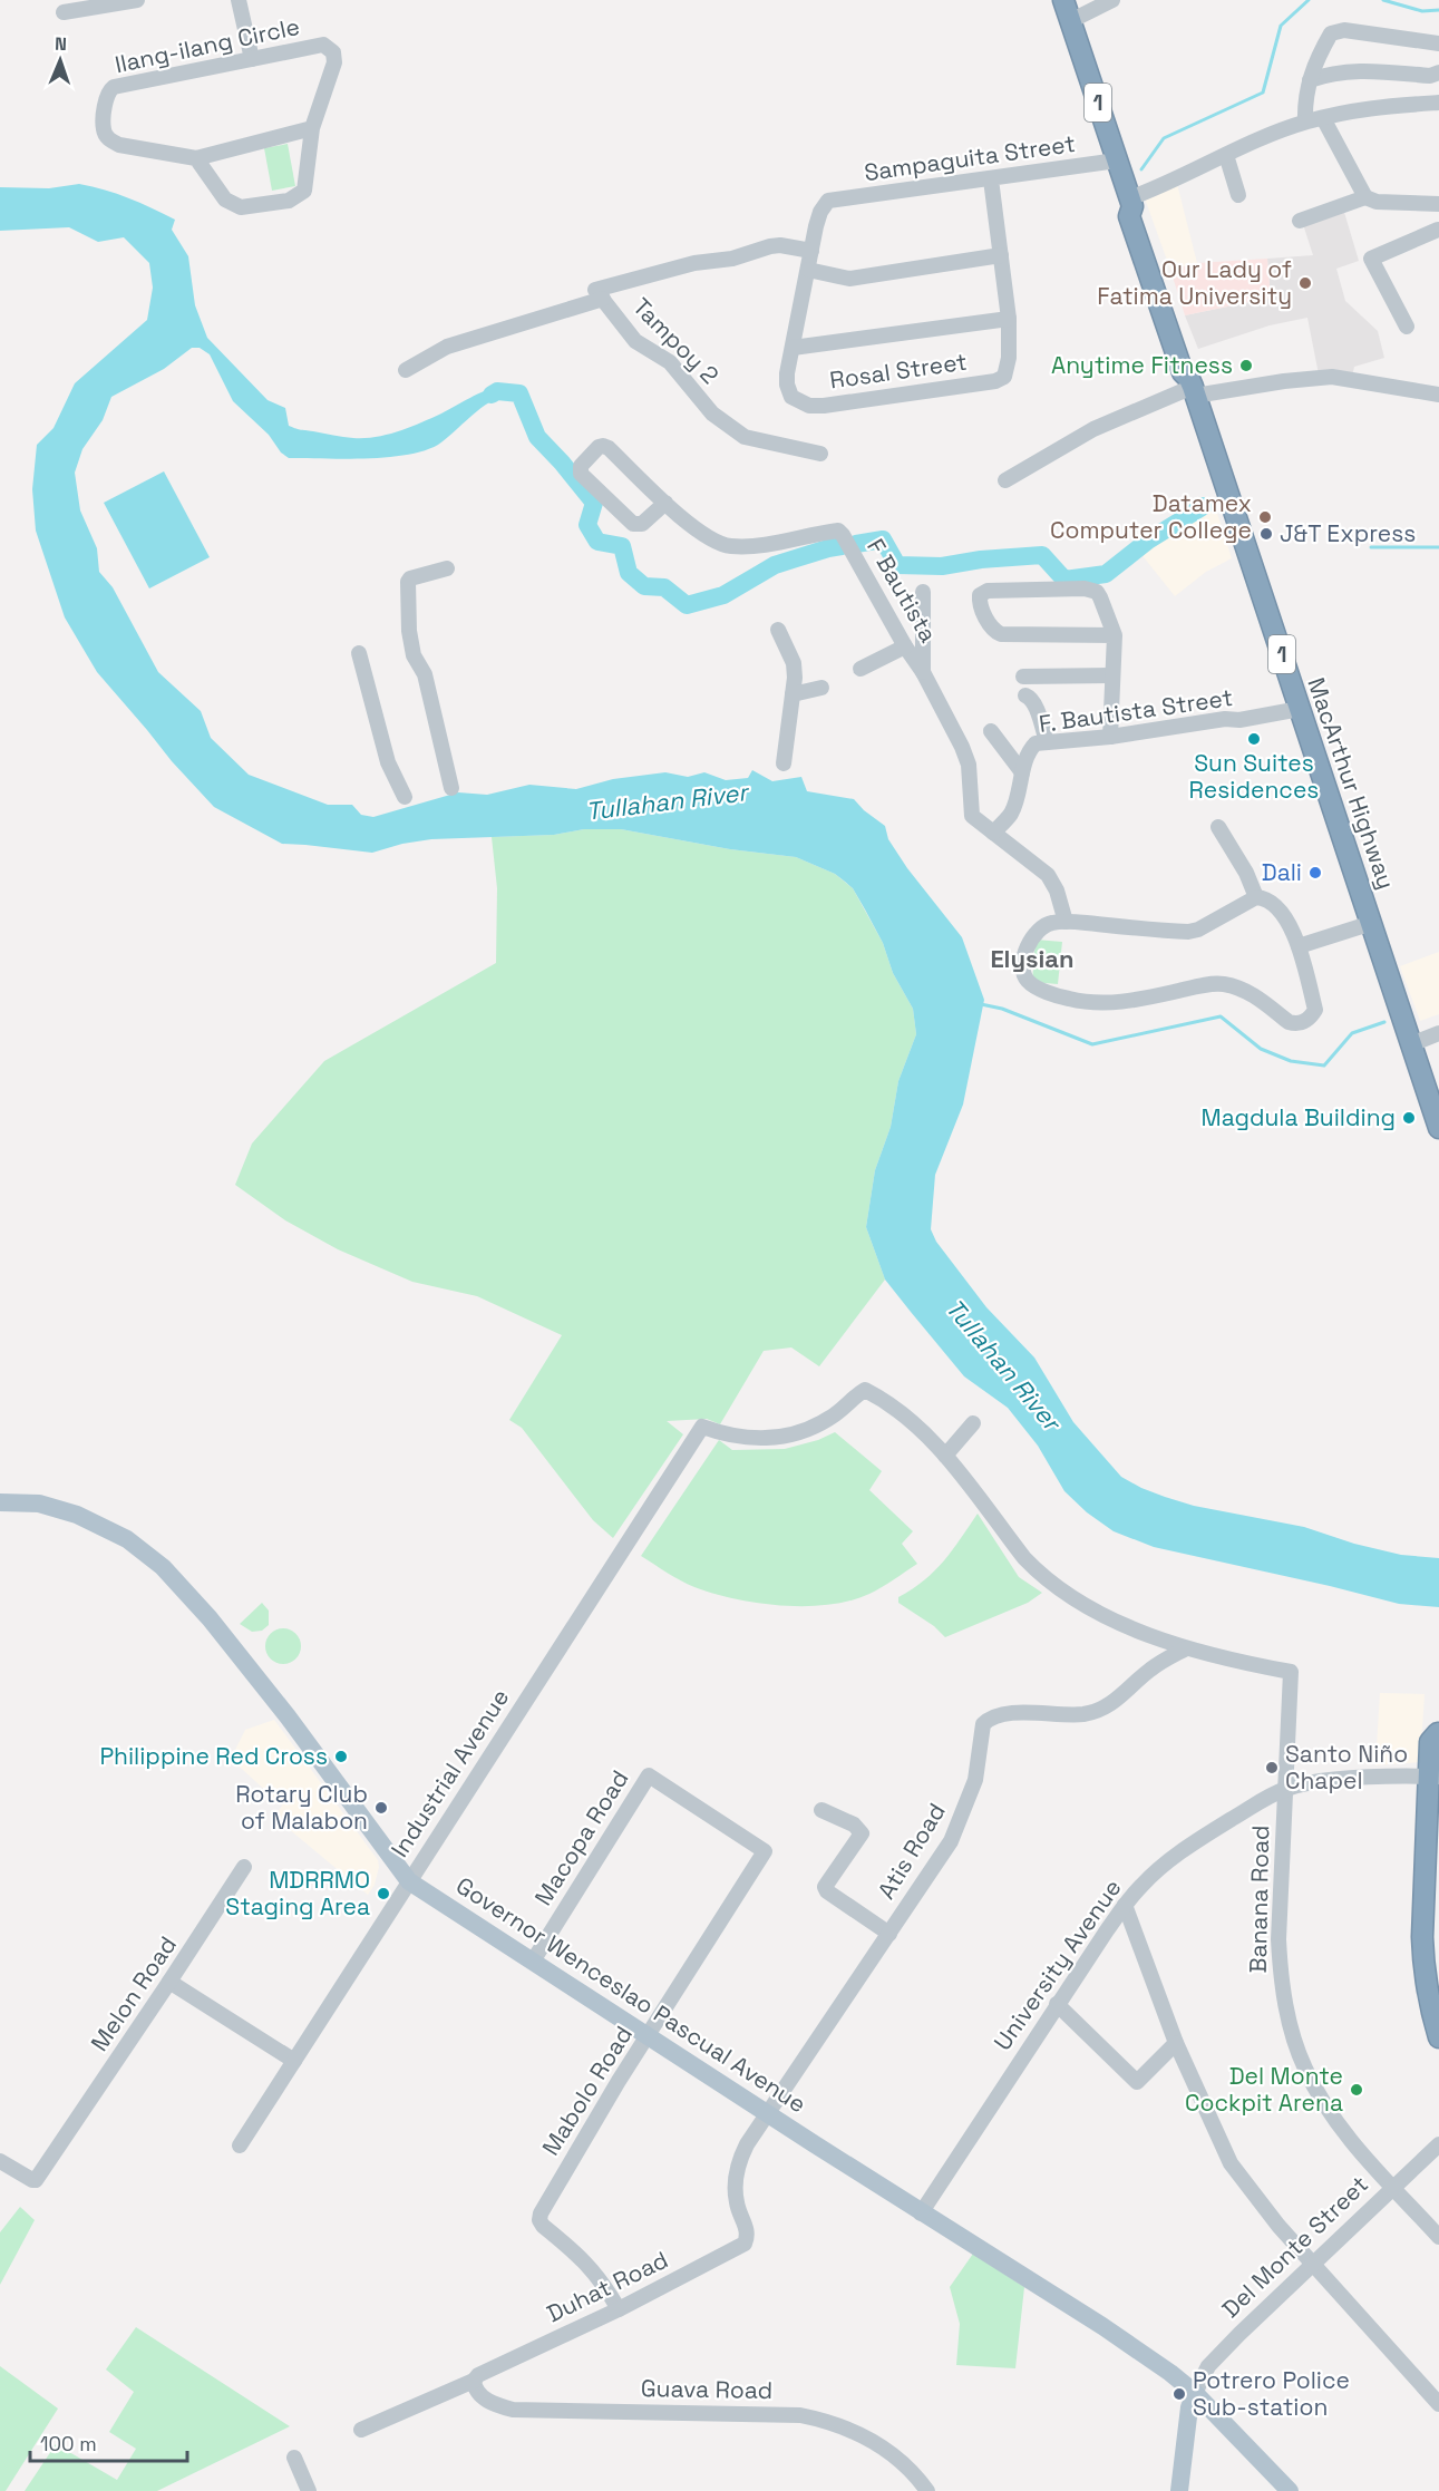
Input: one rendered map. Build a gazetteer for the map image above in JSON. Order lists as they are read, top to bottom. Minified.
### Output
{"streets":{"highway":["1","MacArthur Highway"],"main road":["Governor Wenceslao Pascual Avenue"],"street":["Ilang-ilang Circle","Sampaguita Street","Tampoy 2","Rosal Street","F Bautista","F. Bautista Street","Industrial Avenue","Macopa Road","Atis Road","Banana Road","University Avenue","Melon Road","Mabolo Road","Del Monte Street","Duhat Road","Guava Road"]},"crossings":[["Sampaguita Street","Tampoy 2"],["Sampaguita Street","MacArthur Highway"],["F Bautista","F. Bautista Street"],["F. Bautista Street","MacArthur Highway"],["Industrial Avenue","Governor Wenceslao Pascual Avenue"],["Macopa Road","Governor Wenceslao Pascual Avenue"],["Macopa Road","Mabolo Road"],["Atis Road","Banana Road"],["Atis Road","Governor Wenceslao Pascual Avenue"],["Atis Road","Duhat Road"],["Banana Road","University Avenue"],["Banana Road","Del Monte Street"],["University Avenue","Governor Wenceslao Pascual Avenue"],["Governor Wenceslao Pascual Avenue","Mabolo Road"],["Governor Wenceslao Pascual Avenue","Del Monte Street"],["Governor Wenceslao Pascual Avenue","Duhat Road"],["Mabolo Road","Duhat Road"],["Duhat Road","Guava Road"]],"districts":["Elysian"],"water":["Tullahan River"],"places":["Our Lady of Fatima University","Anytime Fitness","Datamex Computer College","J&T Express","Sun Suites Residences","Dali","Magdula Building","Philippine Red Cross","Santo Niño Chapel","Rotary Club of Malabon","MDRRMO Staging Area","Del Monte Cockpit Arena","Potrero Police Sub-station"],"scale_bar":"100 m","north":"top"}
